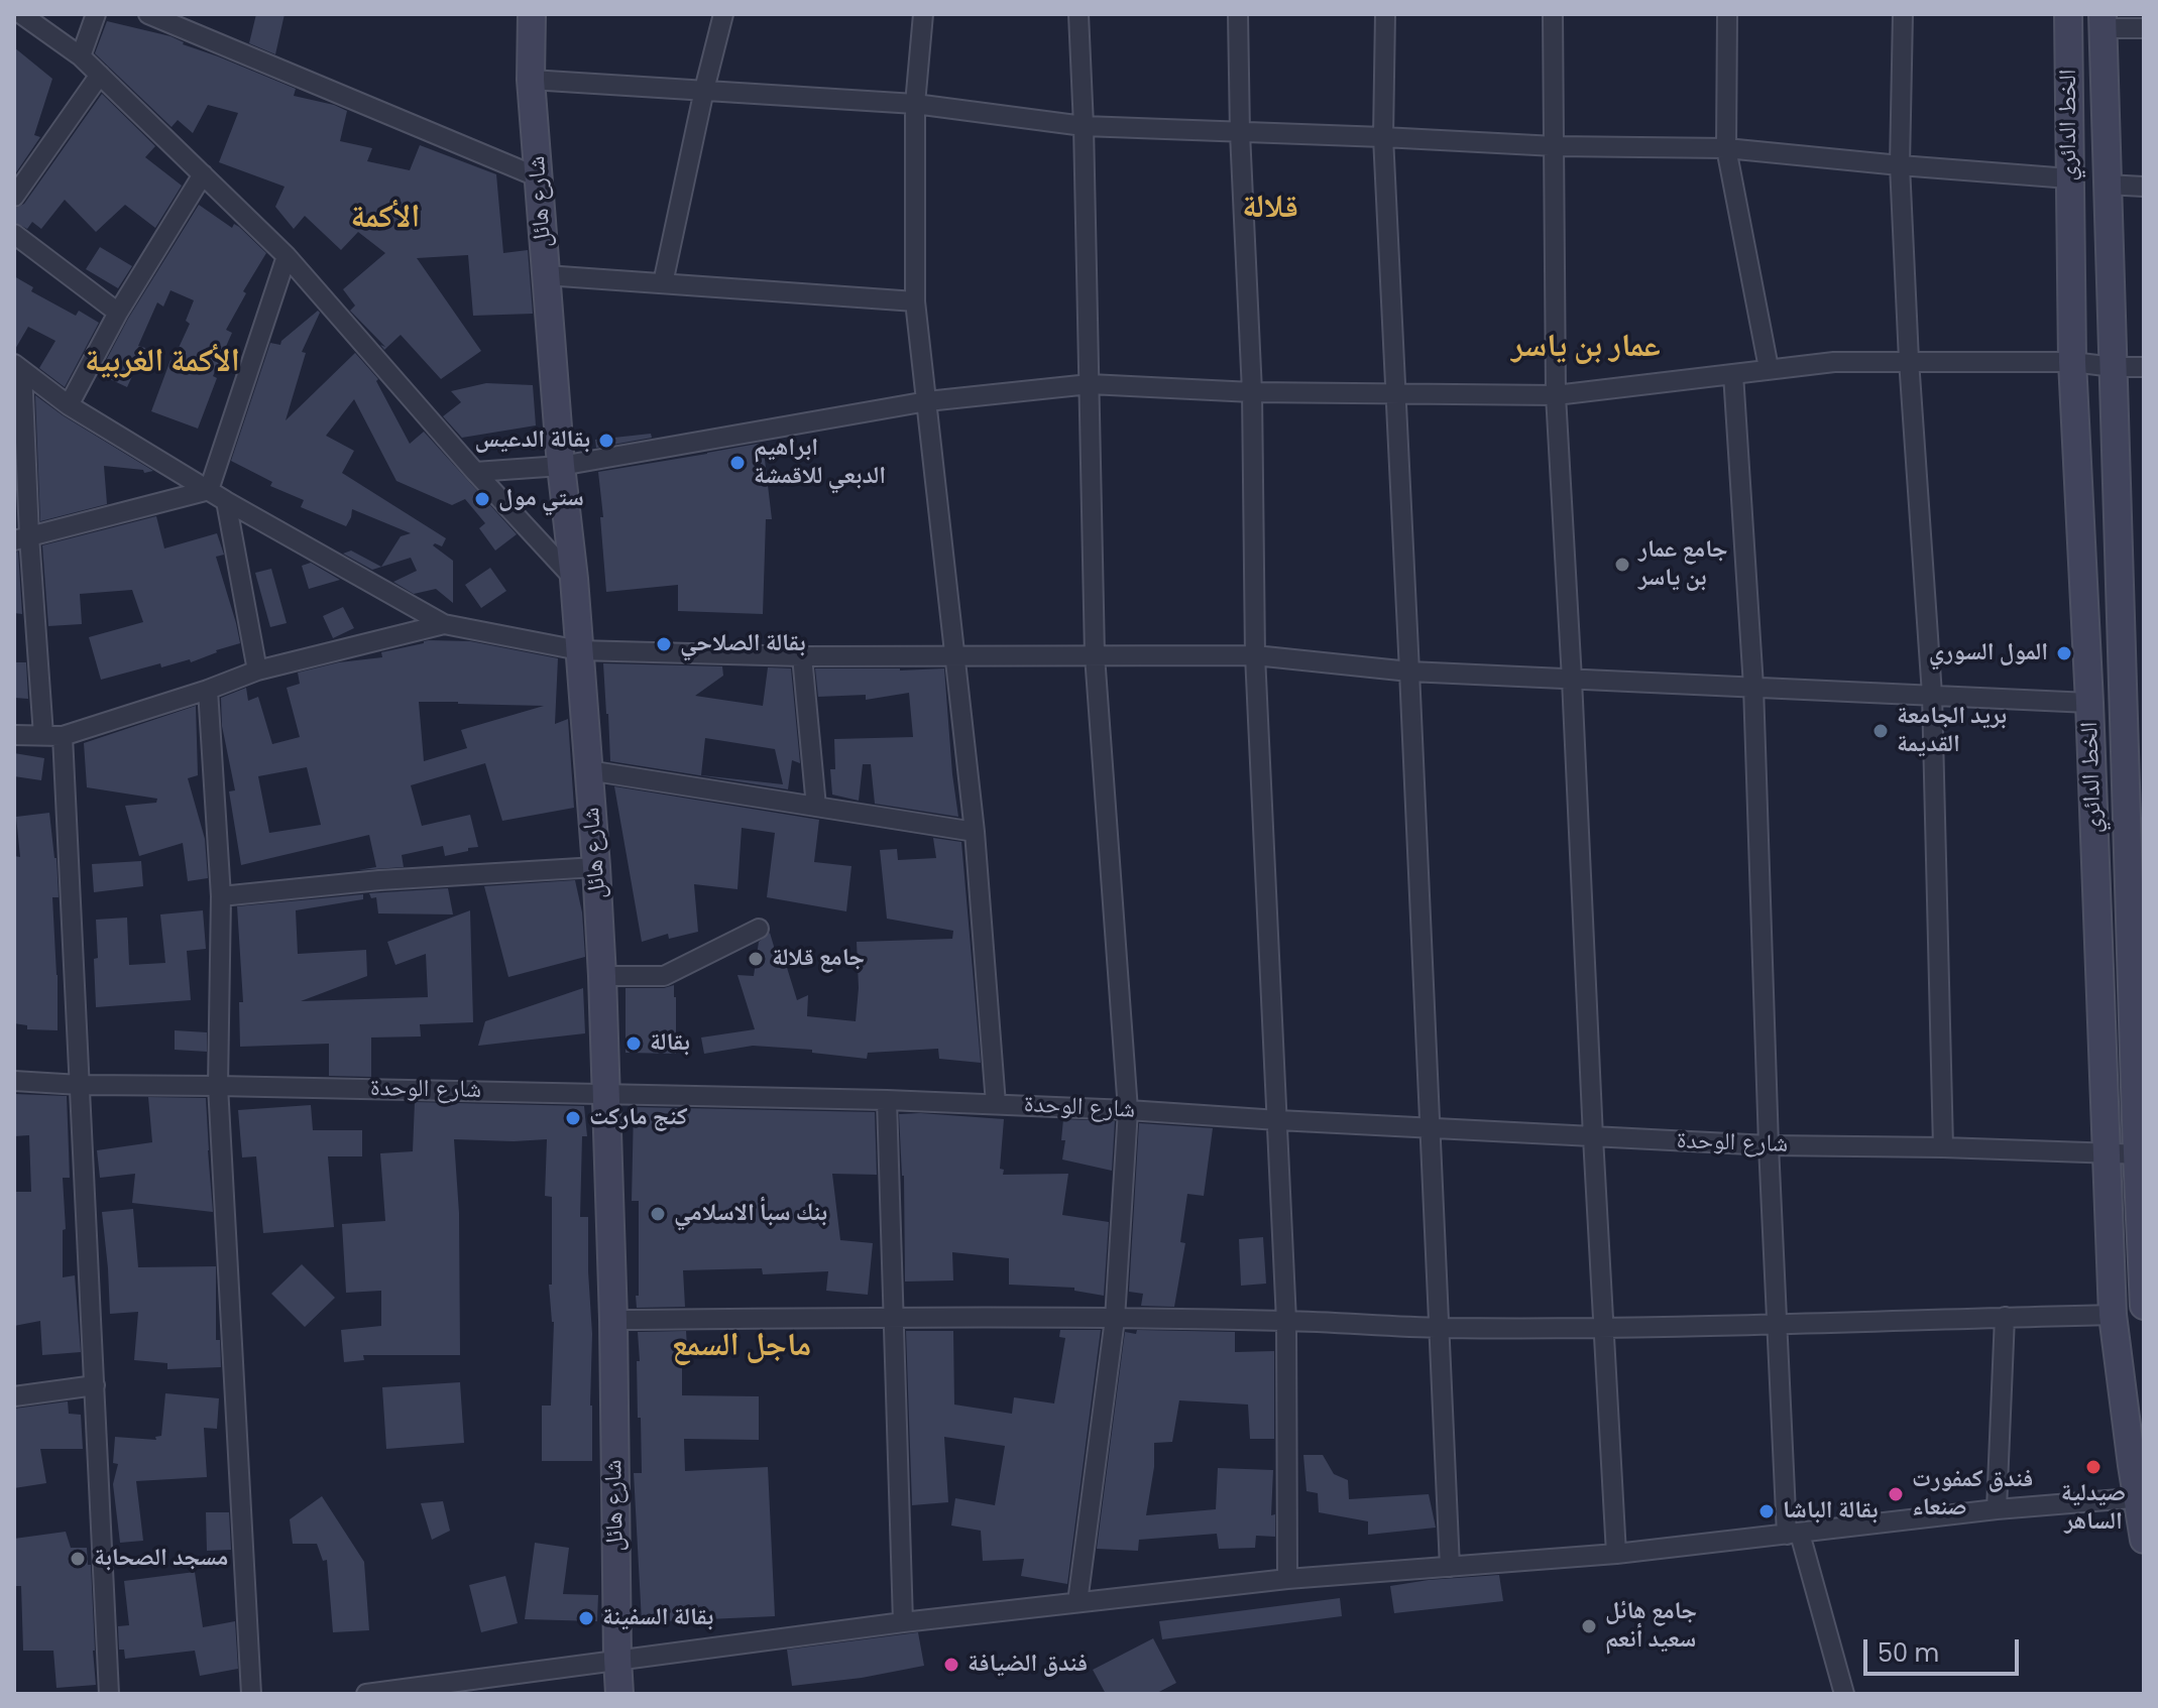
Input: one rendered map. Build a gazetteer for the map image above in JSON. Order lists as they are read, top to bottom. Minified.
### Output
{"streets":{"main road":["الخط الدائري","شارع هائل"],"street":["شارع الوحدة"]},"crossings":[["الخط الدائري","شارع الوحدة"],["شارع هائل","شارع الوحدة"]],"districts":["قلالة","الأكمة","عمار بن ياسر","الأكمة الغربية","ماجل السمع"],"places":["بقالة الدعيس","ابراهيم الدبعي للاقمشة","ستي مول","جامع عمار بن ياسر","بقالة الصلاحي","المول السوري","بريد الجامعة القديمة","جامع قلالة","بقالة","كنج ماركت","بنك سبأ الاسلامي","صيدلية الساهر","فندق كمفورت صنعاء","بقالة الباشا","مسجد الصحابة","بقالة السفينة","جامع هائل سعيد أنعم","فندق الضيافة"],"scale_bar":"50 m"}
